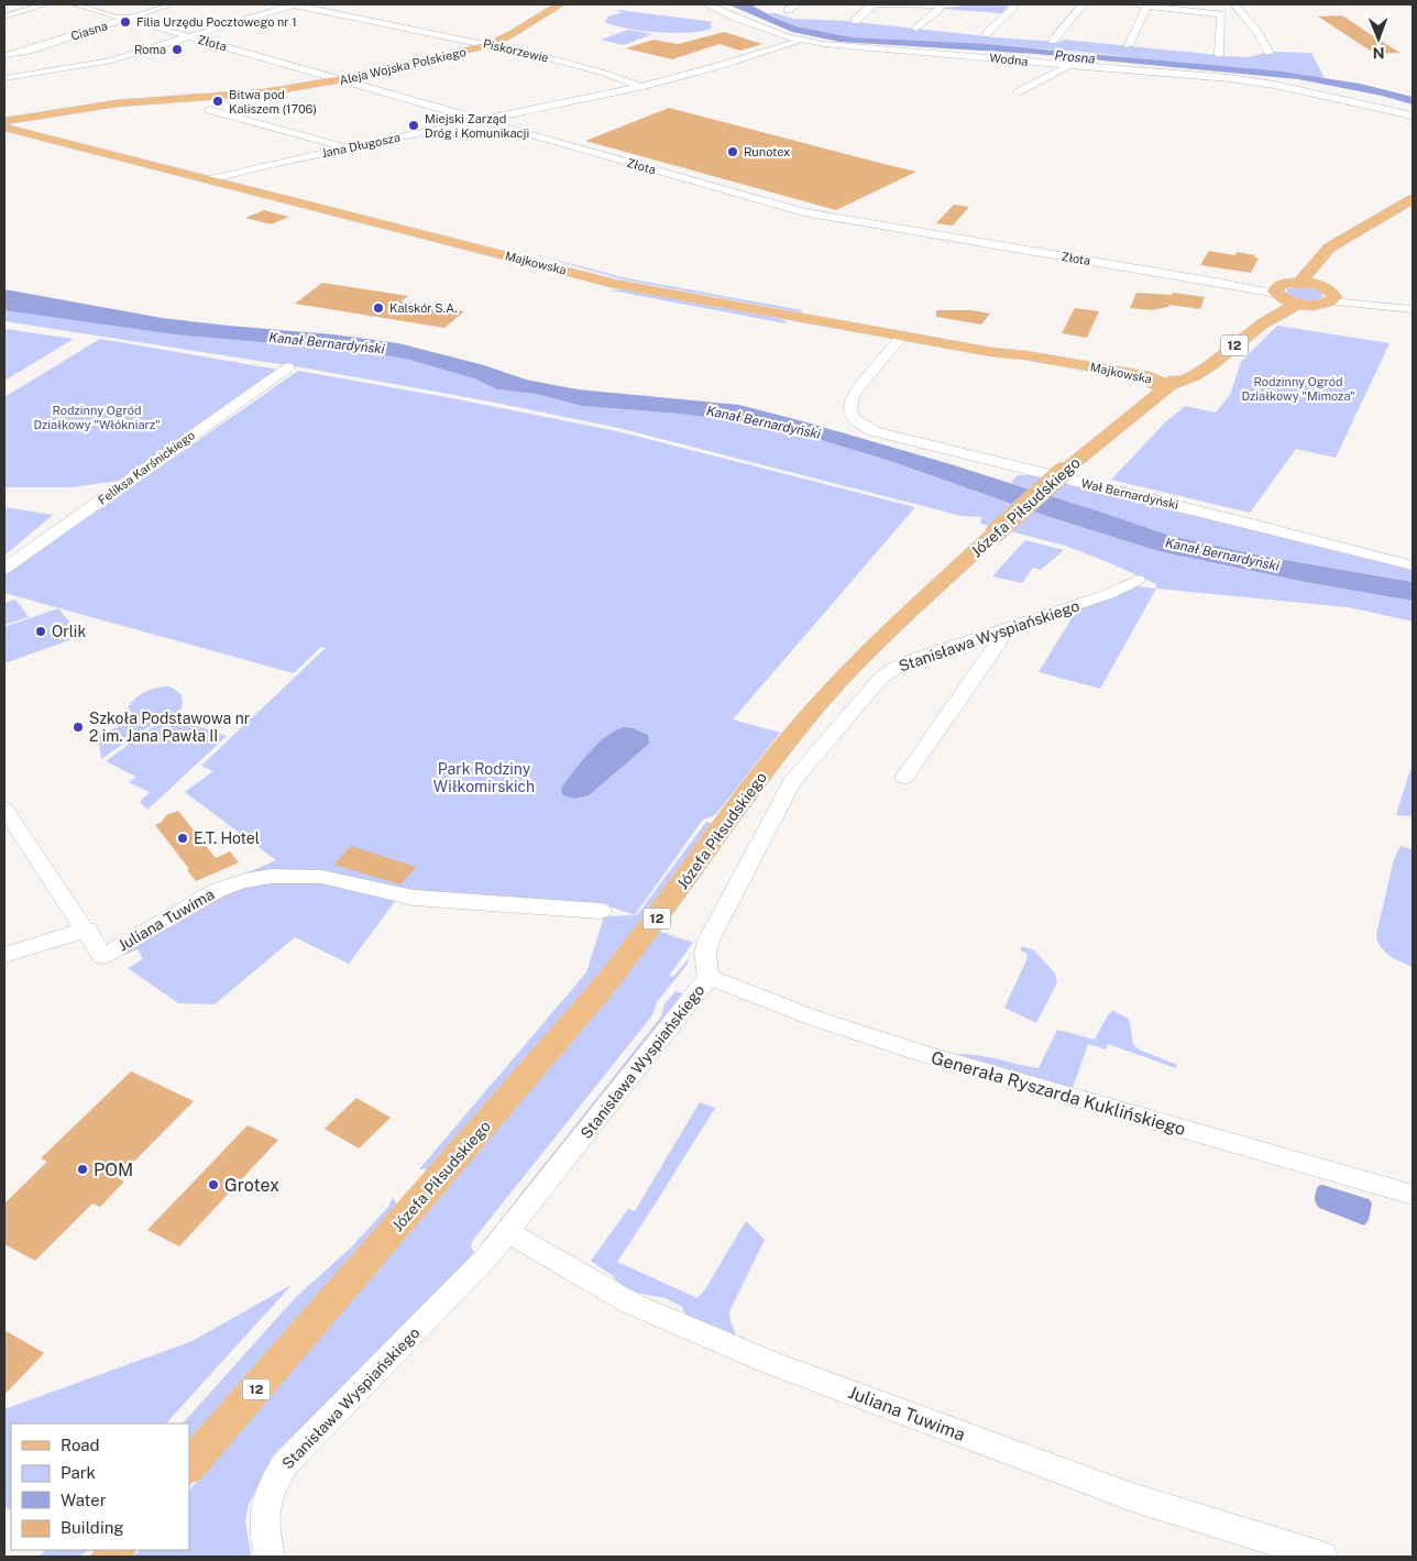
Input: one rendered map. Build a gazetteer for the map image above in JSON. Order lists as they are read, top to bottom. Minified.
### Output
{"streets":{"main road":["Aleja Wojska Polskiego","Majkowska","12","Józefa Piłsudskiego"],"street":["Ciasna","Złota","Piskorzewie","Wodna","Jana Długosza","Feliksa Karśnickiego","Wał Bernardyński","Stanisława Wyspiańskiego","Juliana Tuwima","Generała Ryszarda Kuklińskiego"]},"crossings":[["Ciasna","Złota"],["Złota","Aleja Wojska Polskiego"],["Złota","Jana Długosza"],["Złota","12"],["Złota","Józefa Piłsudskiego"],["Piskorzewie","Aleja Wojska Polskiego"],["Piskorzewie","Jana Długosza"],["Wodna","Jana Długosza"],["Aleja Wojska Polskiego","Majkowska"],["Jana Długosza","Majkowska"],["Majkowska","Wał Bernardyński"],["Majkowska","Józefa Piłsudskiego"],["12","Józefa Piłsudskiego"],["Stanisława Wyspiańskiego","Juliana Tuwima"],["Stanisława Wyspiańskiego","Generała Ryszarda Kuklińskiego"]],"water":["Prosna","Kanał Bernardyński"],"parks":["Rodzinny Ogród Działkowy \"Mimoza\"","Rodzinny Ogród Działkowy \"Włókniarz\"","Park Rodziny Wiłkomirskich"],"places":["Filia Urzędu Pocztowego nr 1","Roma","Bitwa pod Kaliszem (1706)","Miejski Zarząd Dróg i Komunikacji","Runotex","Kalskór S.A.","Orlik","Szkoła Podstawowa nr 2 im. Jana Pawła II","E.T. Hotel","POM","Grotex"],"legend":["Road","Park","Water","Building"],"north":"bottom"}
